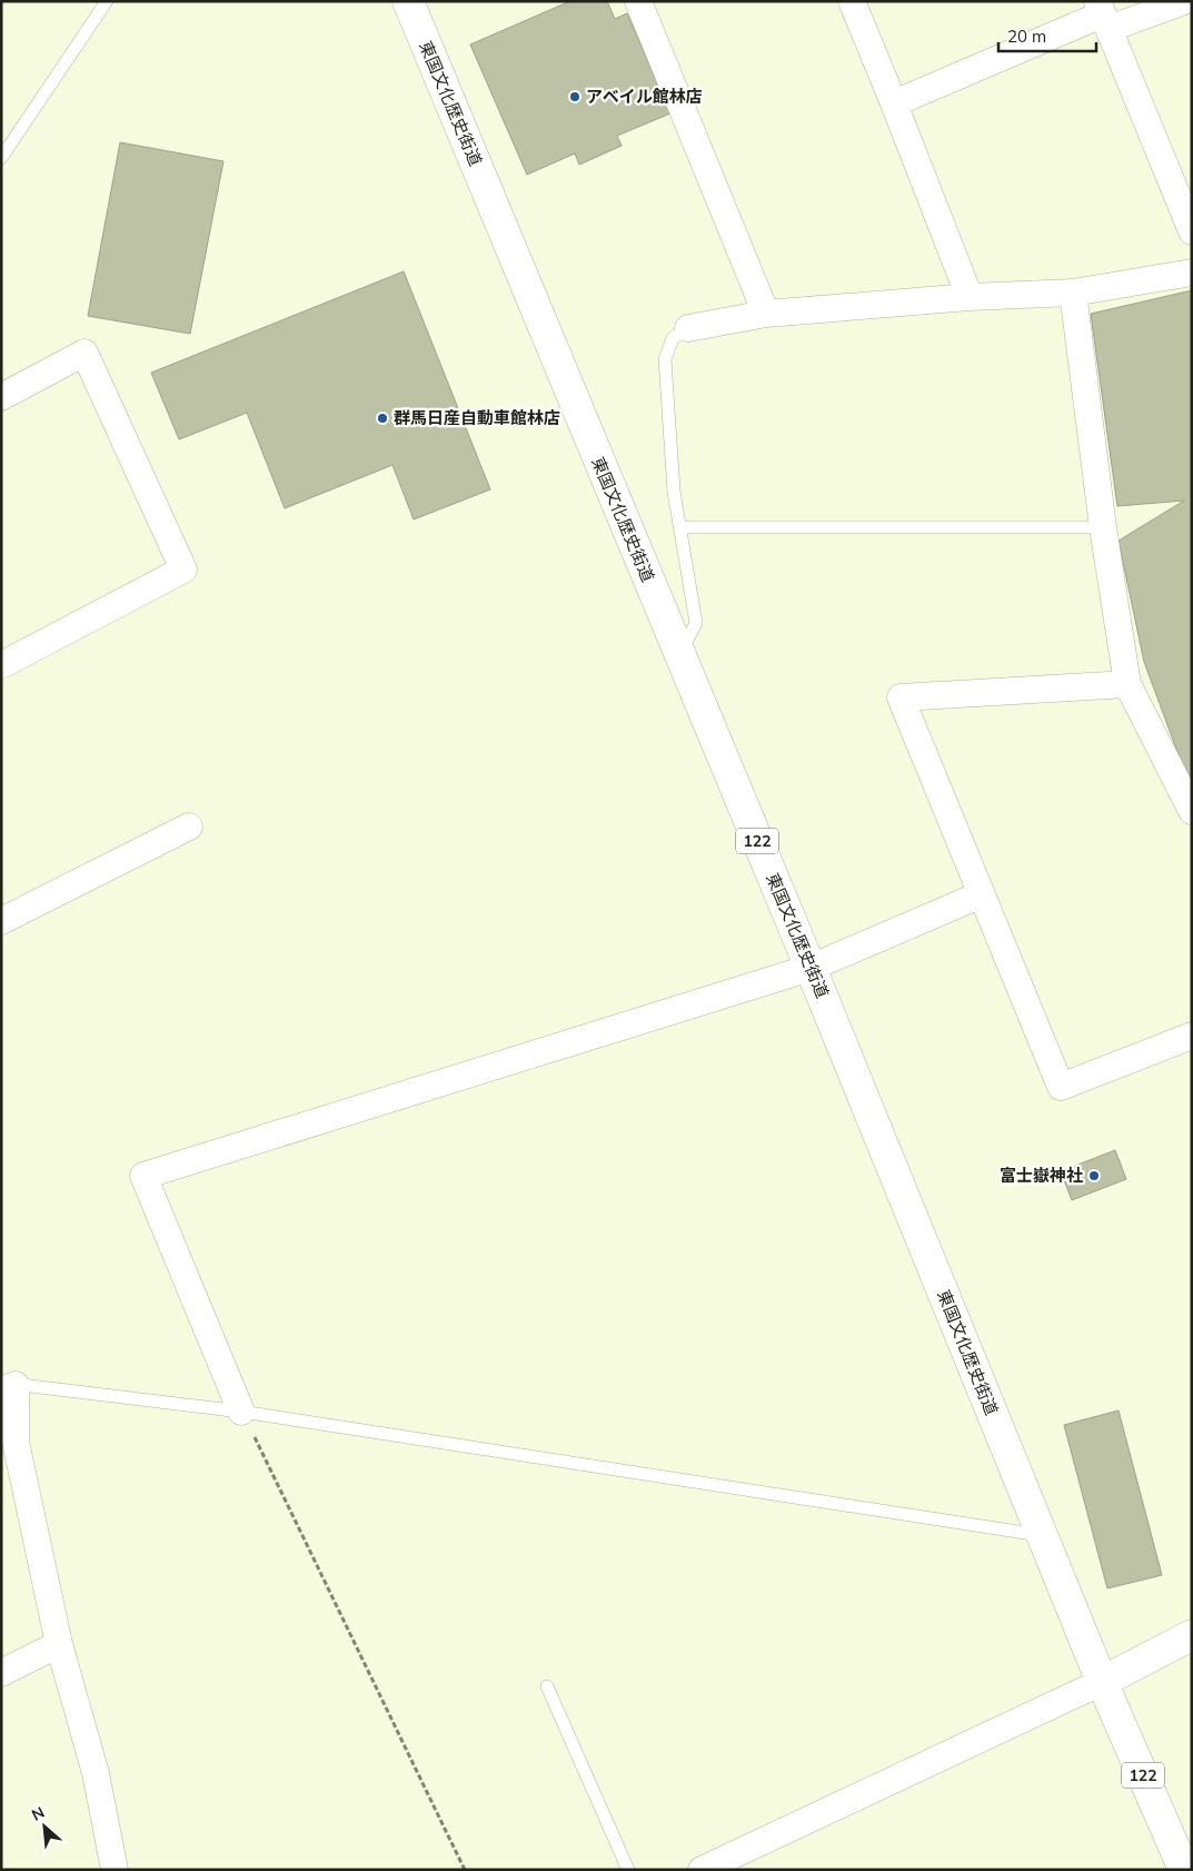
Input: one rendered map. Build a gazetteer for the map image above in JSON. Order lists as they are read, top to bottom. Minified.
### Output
{"streets":{"main road":["東国文化歴史街道","122"]},"places":["アベイル館林店","群馬日産自動車館林店","富士嶽神社"],"scale_bar":"20 m","north":"top left"}
